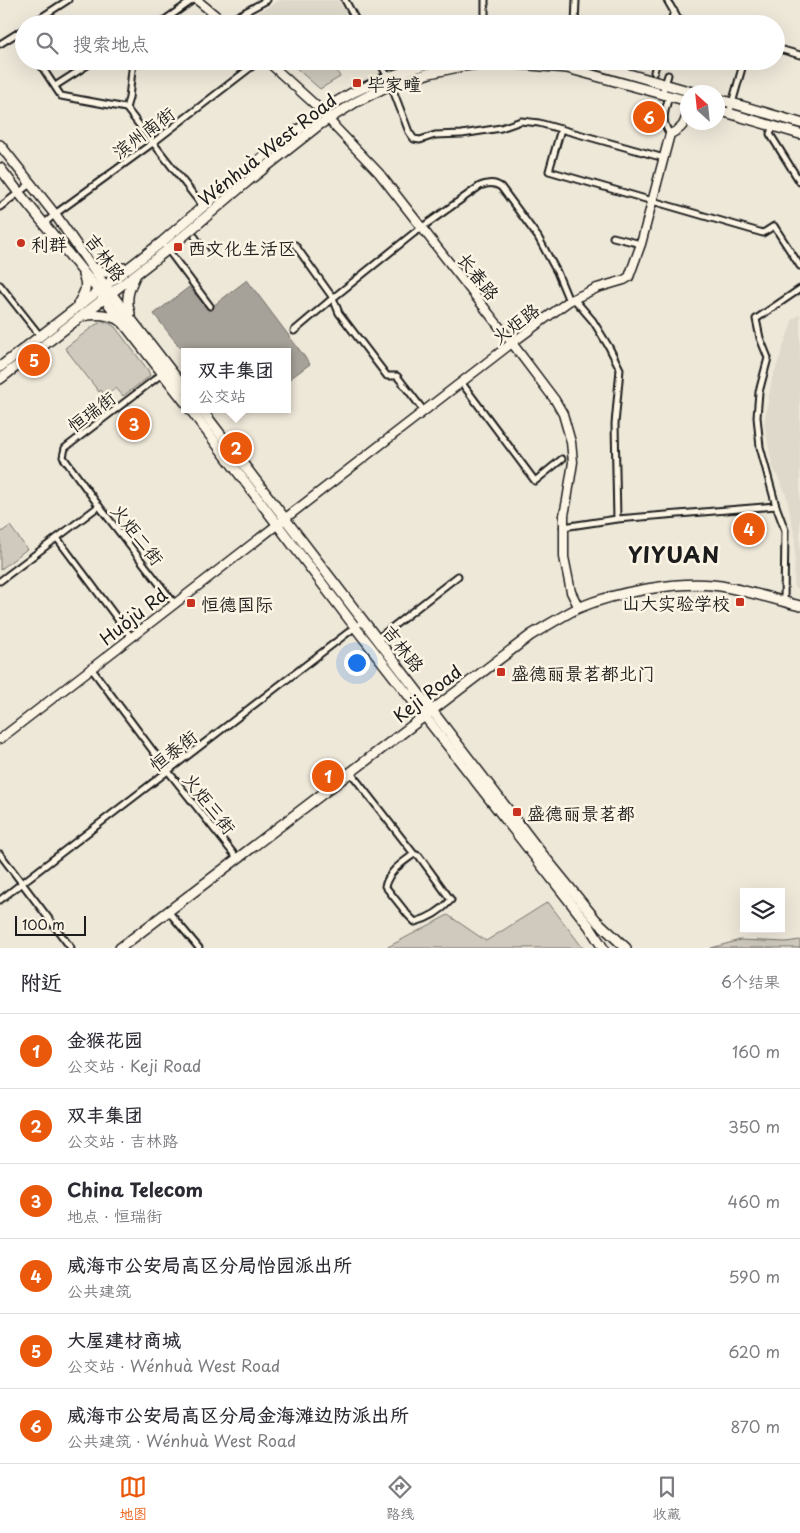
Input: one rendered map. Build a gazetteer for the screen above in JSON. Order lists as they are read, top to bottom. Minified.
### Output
{"streets":{"main road":["Wénhuà West Road","吉林路","长春路","火炬路","Huǒjù Rd","Keji Road"],"street":["滨州南街","恒瑞街","火炬二街","恒泰街","火炬三街"]},"crossings":[["滨州南街","吉林路"],["Wénhuà West Road","吉林路"],["Wénhuà West Road","长春路"],["吉林路","火炬路"],["吉林路","恒瑞街"],["吉林路","Huǒjù Rd"],["吉林路","Keji Road"],["吉林路","恒泰街"],["长春路","火炬路"],["长春路","Keji Road"],["火炬路","Huǒjù Rd"],["恒瑞街","火炬二街"],["火炬二街","Huǒjù Rd"],["Huǒjù Rd","火炬三街"],["Keji Road","火炬三街"],["恒泰街","火炬三街"]],"districts":["YIYUAN"],"places":{"transit":["毕家疃","西文化生活区","山大实验学校","恒德国际","盛德丽景茗都北门","盛德丽景茗都"],"other":["利群"]},"scale_bar":"100 m","north":"top left","page":{"search":"搜索地点","pins":["6","5","3","2","4","1"],"popup":["双丰集团","公交站"],"scale":"100 m","heading":["附近","6个结果"],"list":[{"mark":"1","name":"金猴花园","note":"公交站 · Keji Road","value":"160 m"},{"mark":"2","name":"双丰集团","note":"公交站 · 吉林路","value":"350 m"},{"mark":"3","name":"China Telecom","note":"地点 · 恒瑞街","value":"460 m"},{"mark":"4","name":"威海市公安局高区分局怡园派出所","note":"公共建筑","value":"590 m"},{"mark":"5","name":"大屋建材商城","note":"公交站 · Wénhuà West Road","value":"620 m"},{"mark":"6","name":"威海市公安局高区分局金海滩边防派出所","note":"公共建筑 · Wénhuà West Road","value":"870 m"}],"nav":["地图","路线","收藏"]}}
